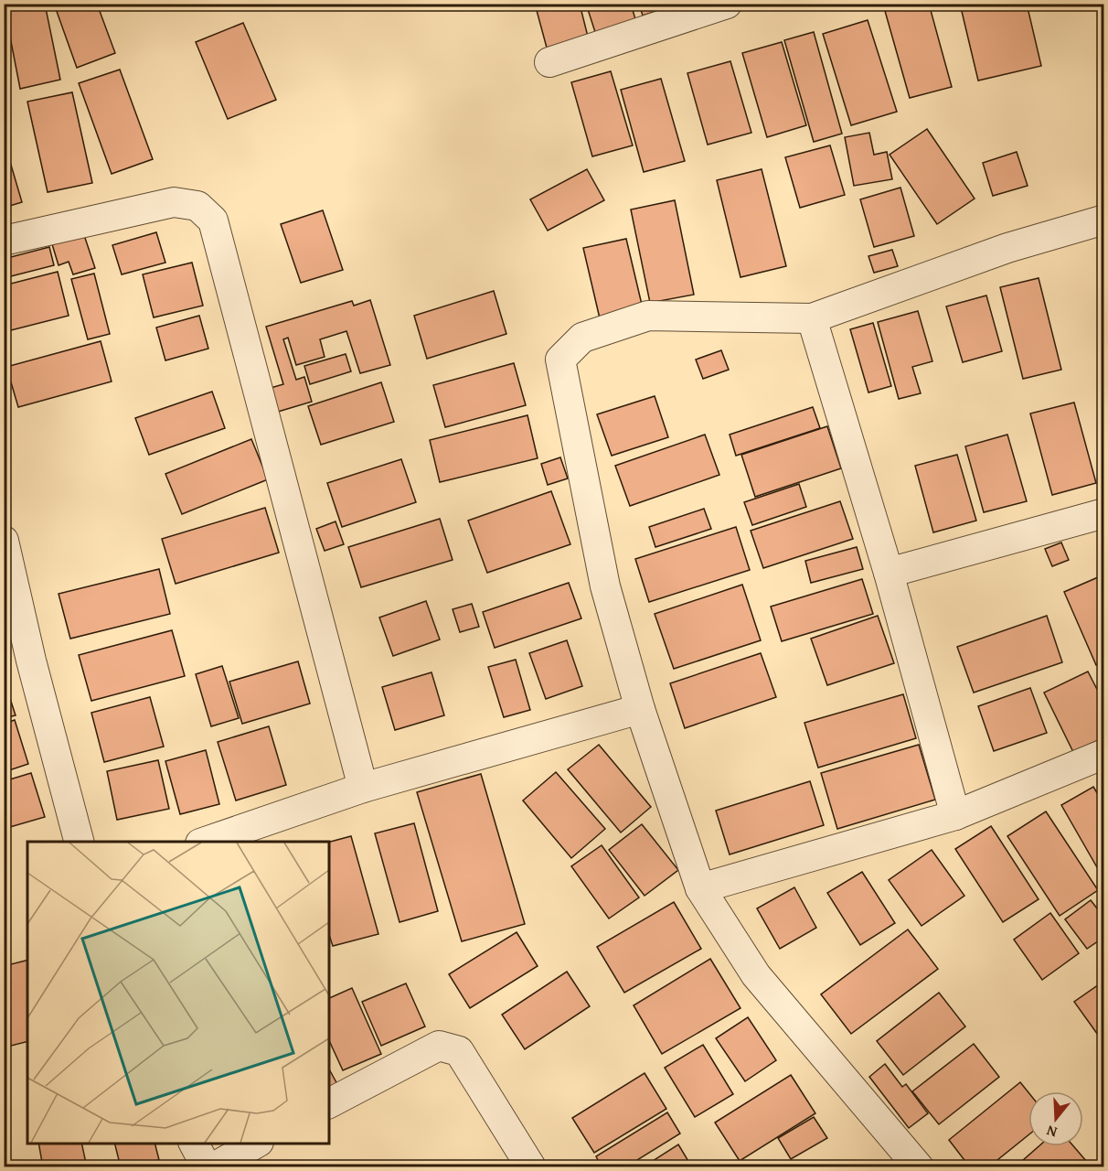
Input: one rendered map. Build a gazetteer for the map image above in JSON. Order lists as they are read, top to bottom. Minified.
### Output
{"north":"bottom"}
